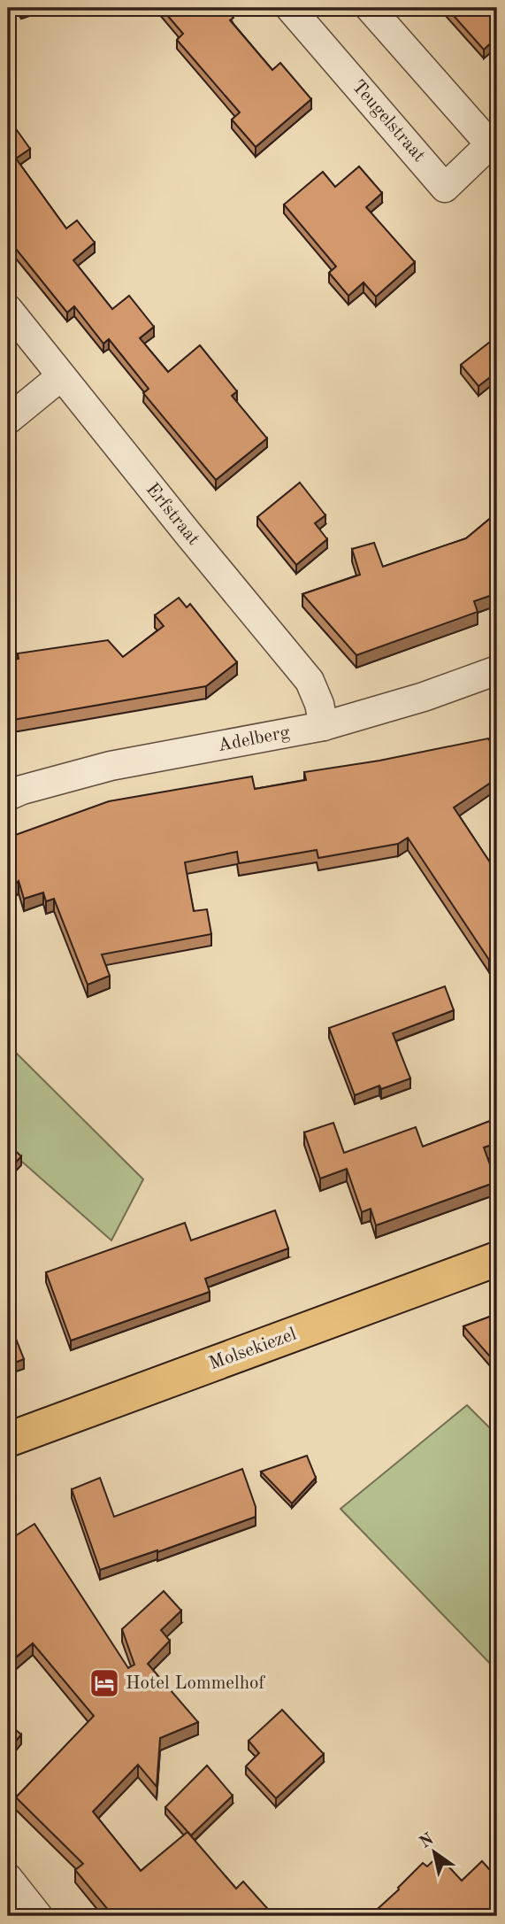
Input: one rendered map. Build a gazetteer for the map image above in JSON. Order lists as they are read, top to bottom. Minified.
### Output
{"streets":{"main road":["Molsekiezel"],"street":["Teugelstraat","Erfstraat","Adelberg"]},"crossings":[["Erfstraat","Adelberg"]],"places":{"hotel":["Hotel Lommelhof"]},"north":"top left"}
